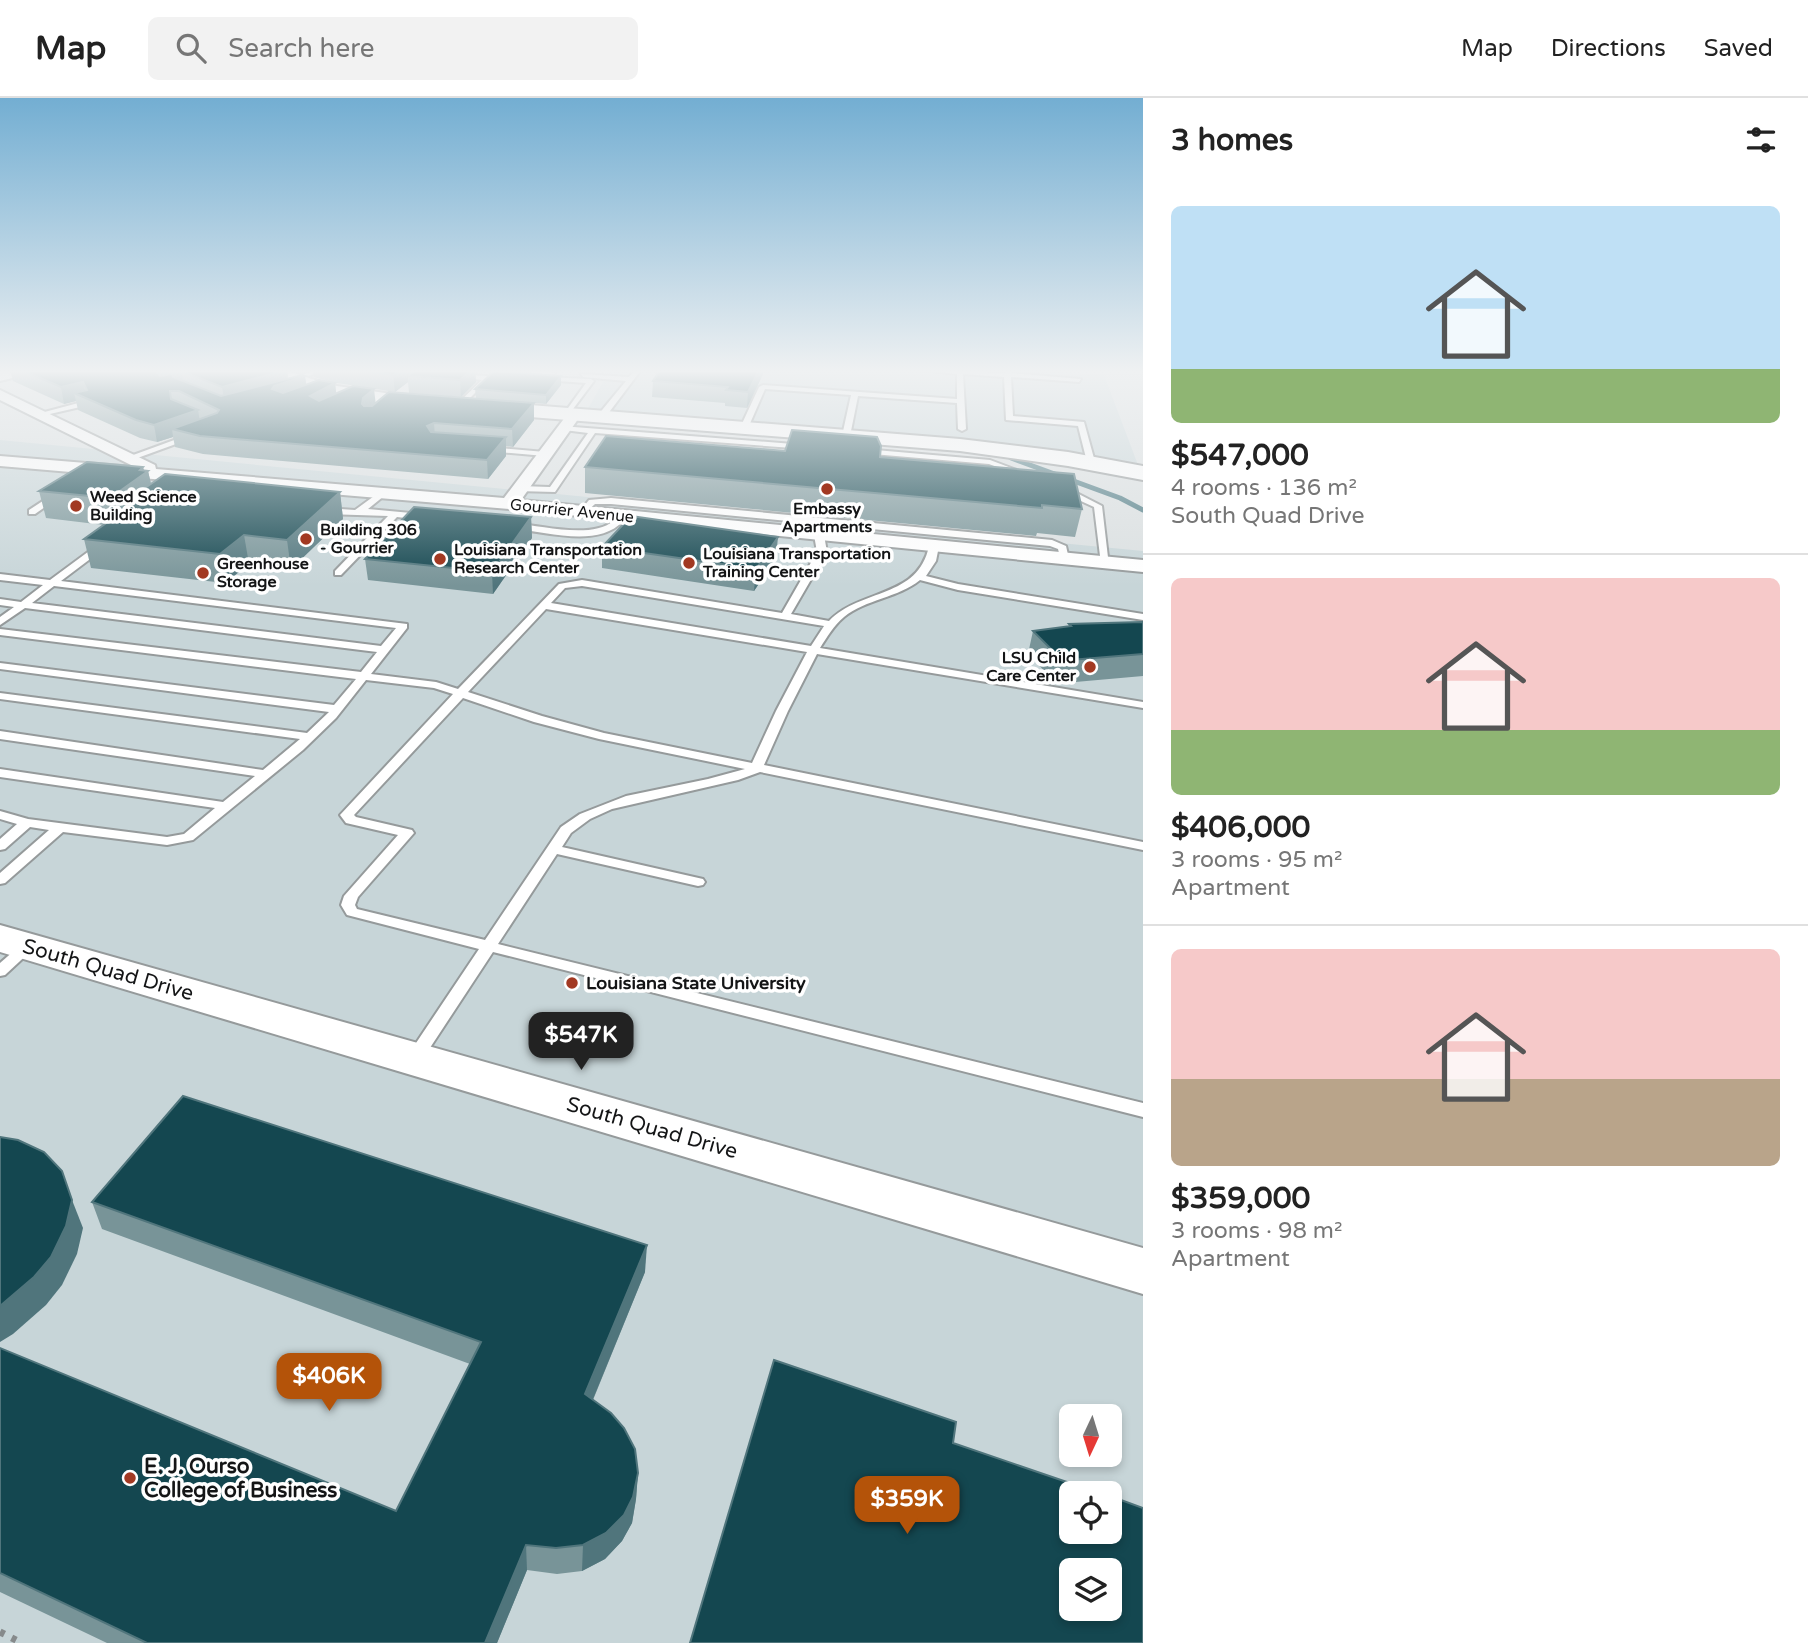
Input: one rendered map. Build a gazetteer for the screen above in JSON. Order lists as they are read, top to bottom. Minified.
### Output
{"streets":{"main road":["South Quad Drive"],"street":["Gourrier Avenue"]},"places":["Embassy Apartments","Weed Science Building","Building 306 - Gourrier","Louisiana Transportation Research Center","Louisiana Transportation Training Center","Greenhouse Storage","LSU Child Care Center","Louisiana State University","E. J. Ourso College of Business"],"north":"bottom","page":{"header":"Map","search":"Search here","nav":["Map","Directions","Saved"],"heading":"3 homes","list":[{"name":"$547,000","note":"4 rooms · 136 m² · South Quad Drive"},{"name":"$406,000","note":"3 rooms · 95 m² · Apartment"},{"name":"$359,000","note":"3 rooms · 98 m² · Apartment"}],"price":["$547K","$406K","$359K"]}}
